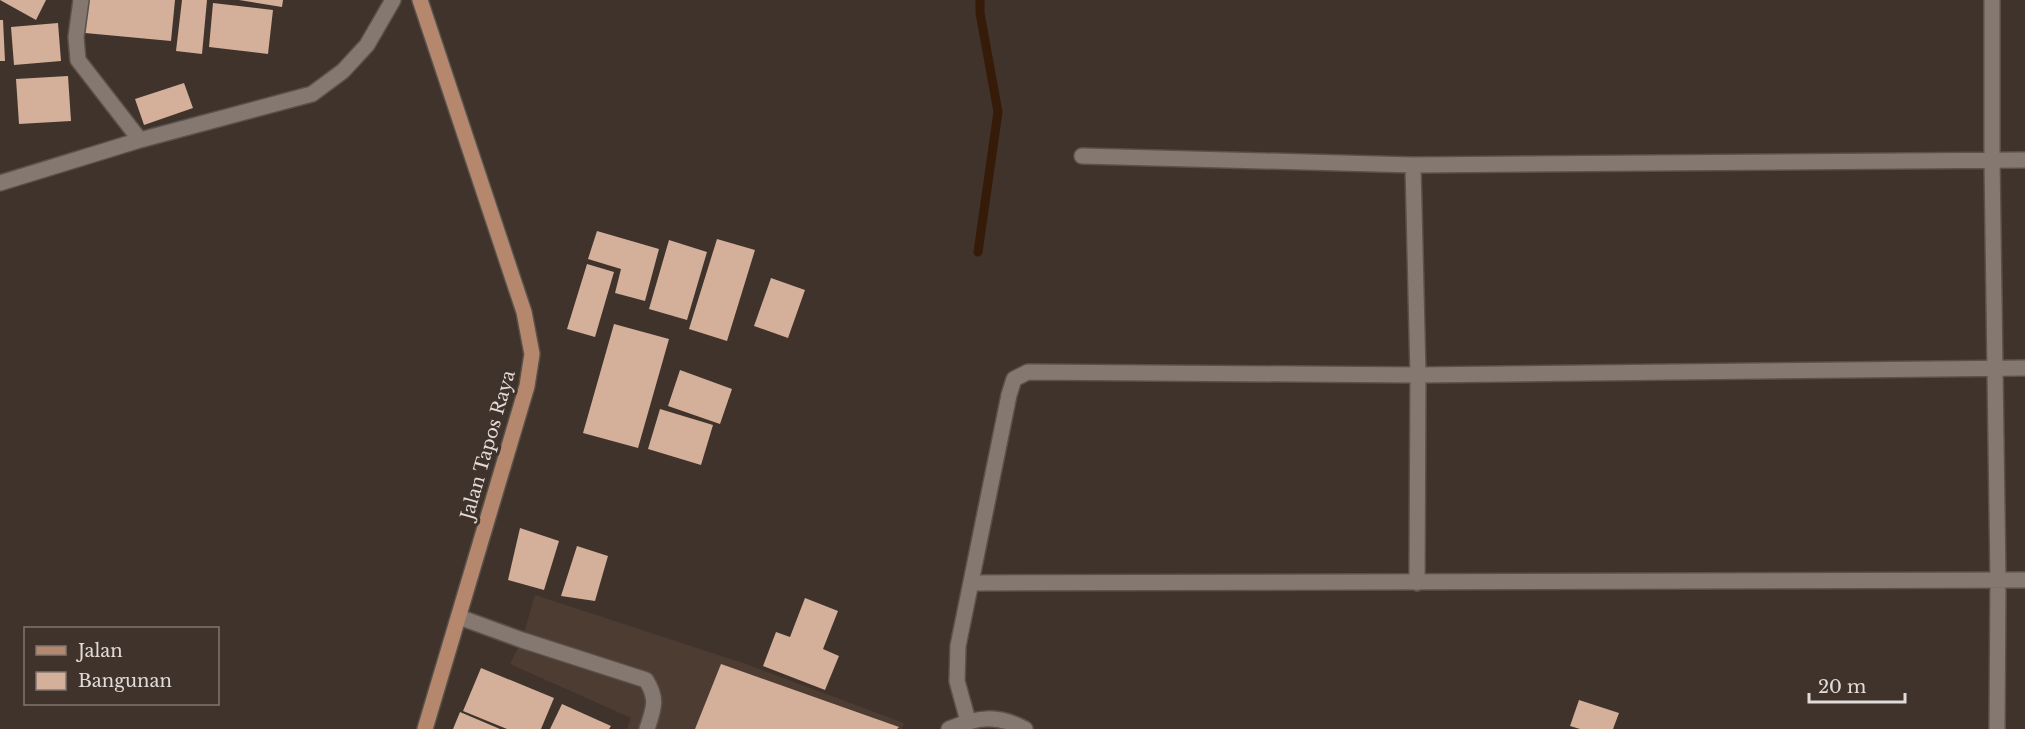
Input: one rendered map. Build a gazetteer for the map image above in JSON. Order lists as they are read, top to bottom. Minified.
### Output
{"streets":{"main road":["Jalan Tapos Raya"]},"legend":["Jalan","Bangunan"],"scale_bar":"20 m"}
